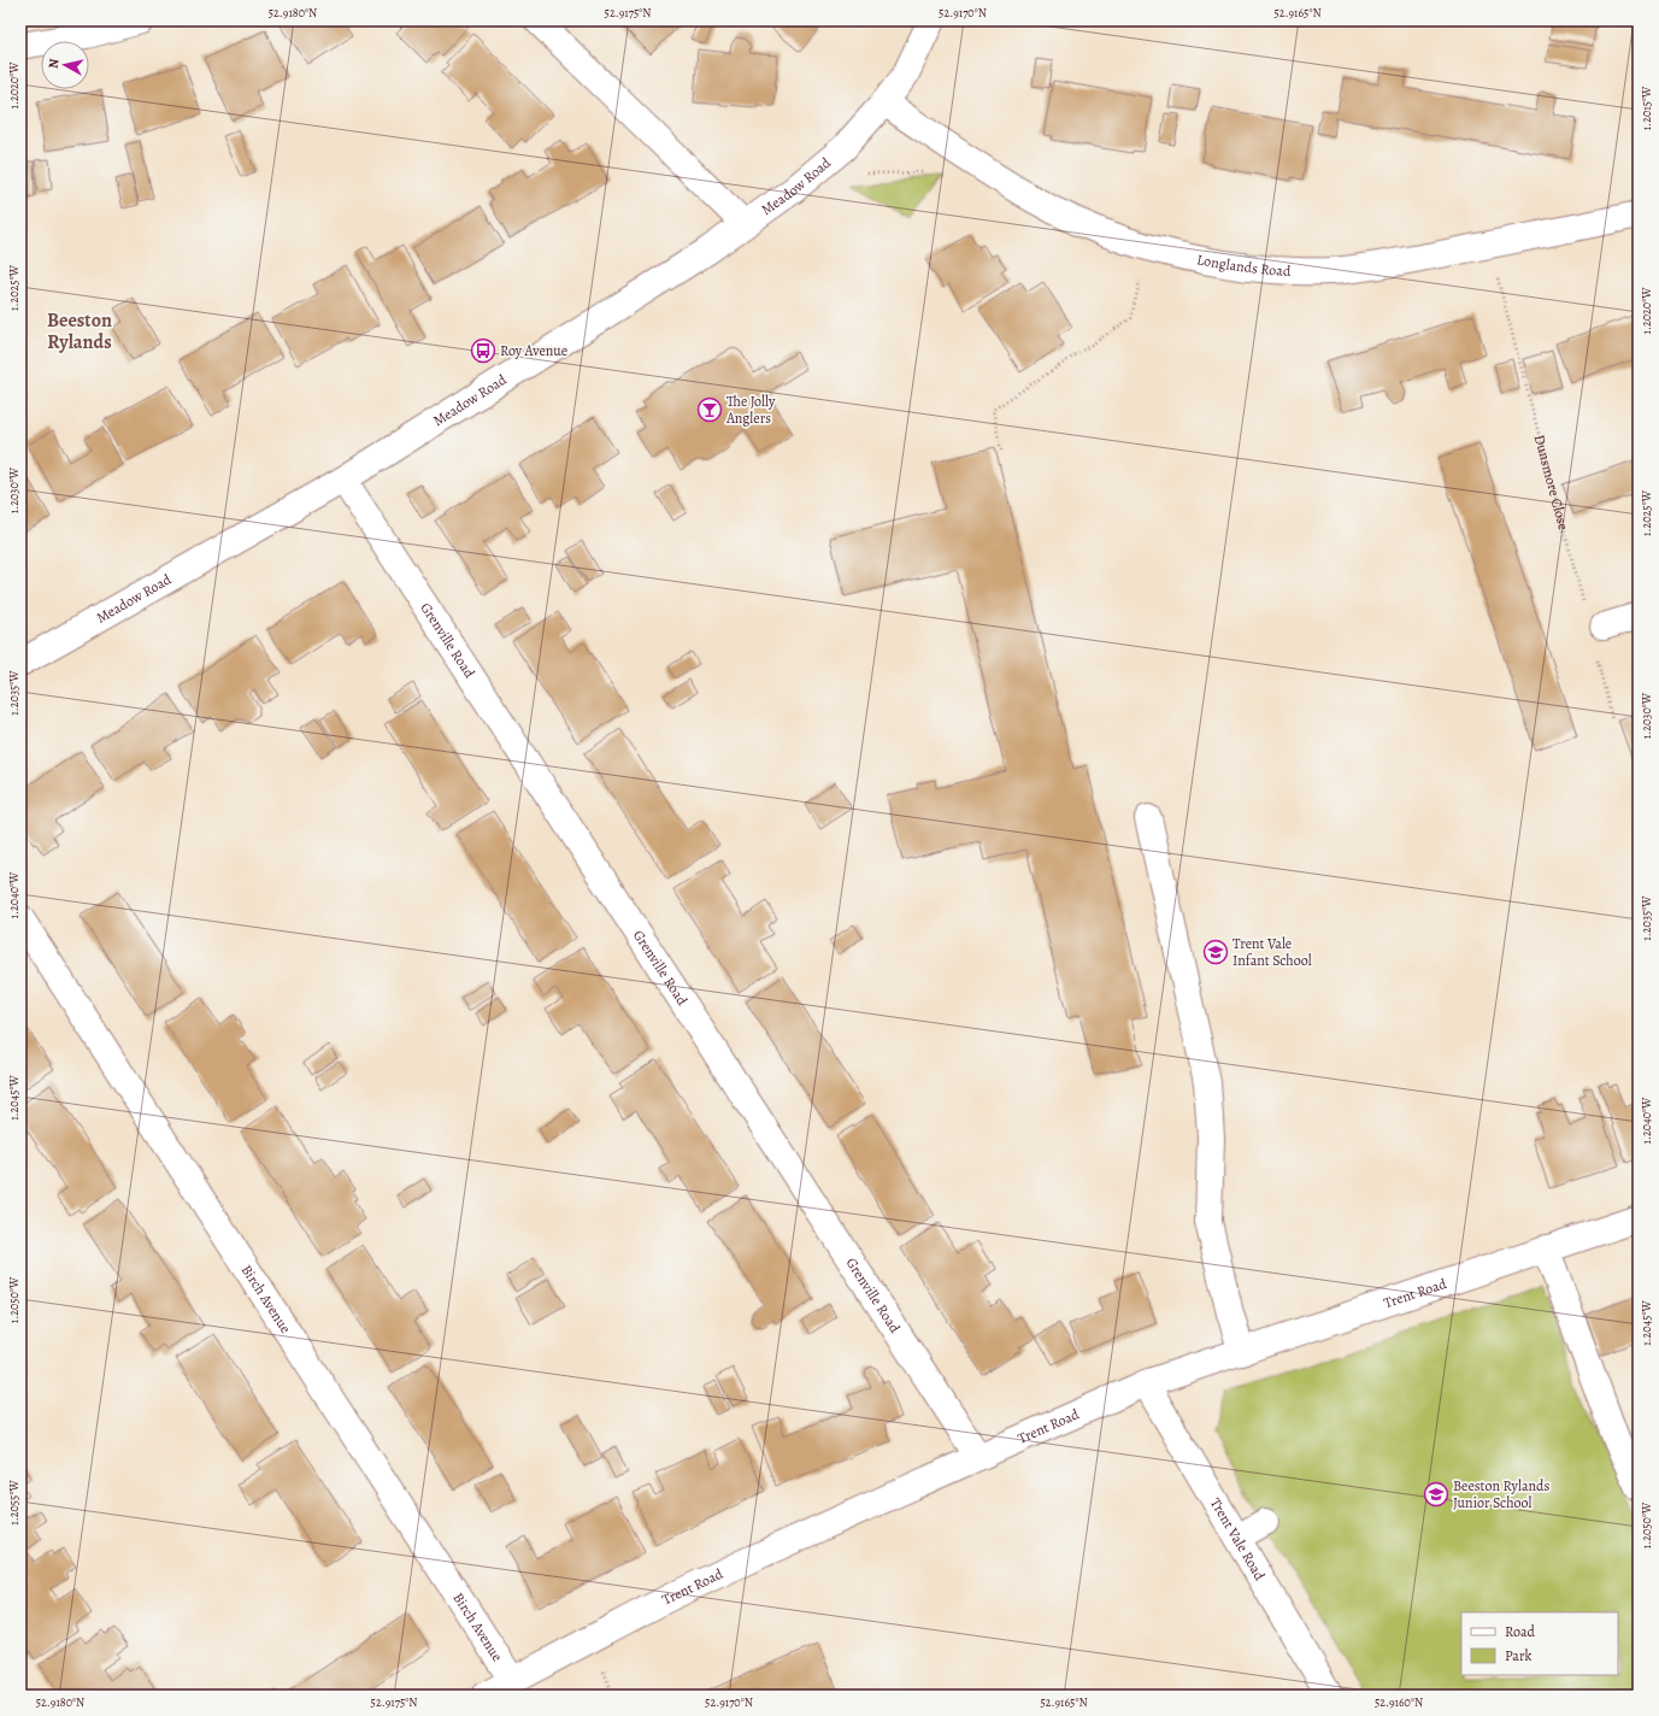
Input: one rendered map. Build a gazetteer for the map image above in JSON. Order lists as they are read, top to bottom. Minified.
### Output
{"streets":{"street":["Meadow Road","Longlands Road","Grenville Road","Trent Road","Birch Avenue","Trent Vale Road"],"path":["Dunsmore Close"]},"crossings":[["Meadow Road","Longlands Road"],["Meadow Road","Grenville Road"],["Longlands Road","Dunsmore Close"],["Grenville Road","Trent Road"],["Trent Road","Birch Avenue"],["Trent Road","Trent Vale Road"]],"districts":["Beeston Rylands"],"places":{"bus stop":["Roy Avenue"],"bar":["The Jolly Anglers"],"school or university":["Trent Vale Infant School","Beeston Rylands Junior School"]},"legend":["Road","Park"],"north":"left","coordinates":["52.9180°N","52.9175°N","52.9170°N","52.9165°N","1.2020°W","1.2015°W","1.2025°W","1.2030°W","1.2035°W","1.2040°W","1.2045°W","1.2050°W","1.2055°W","52.9160°N"]}
